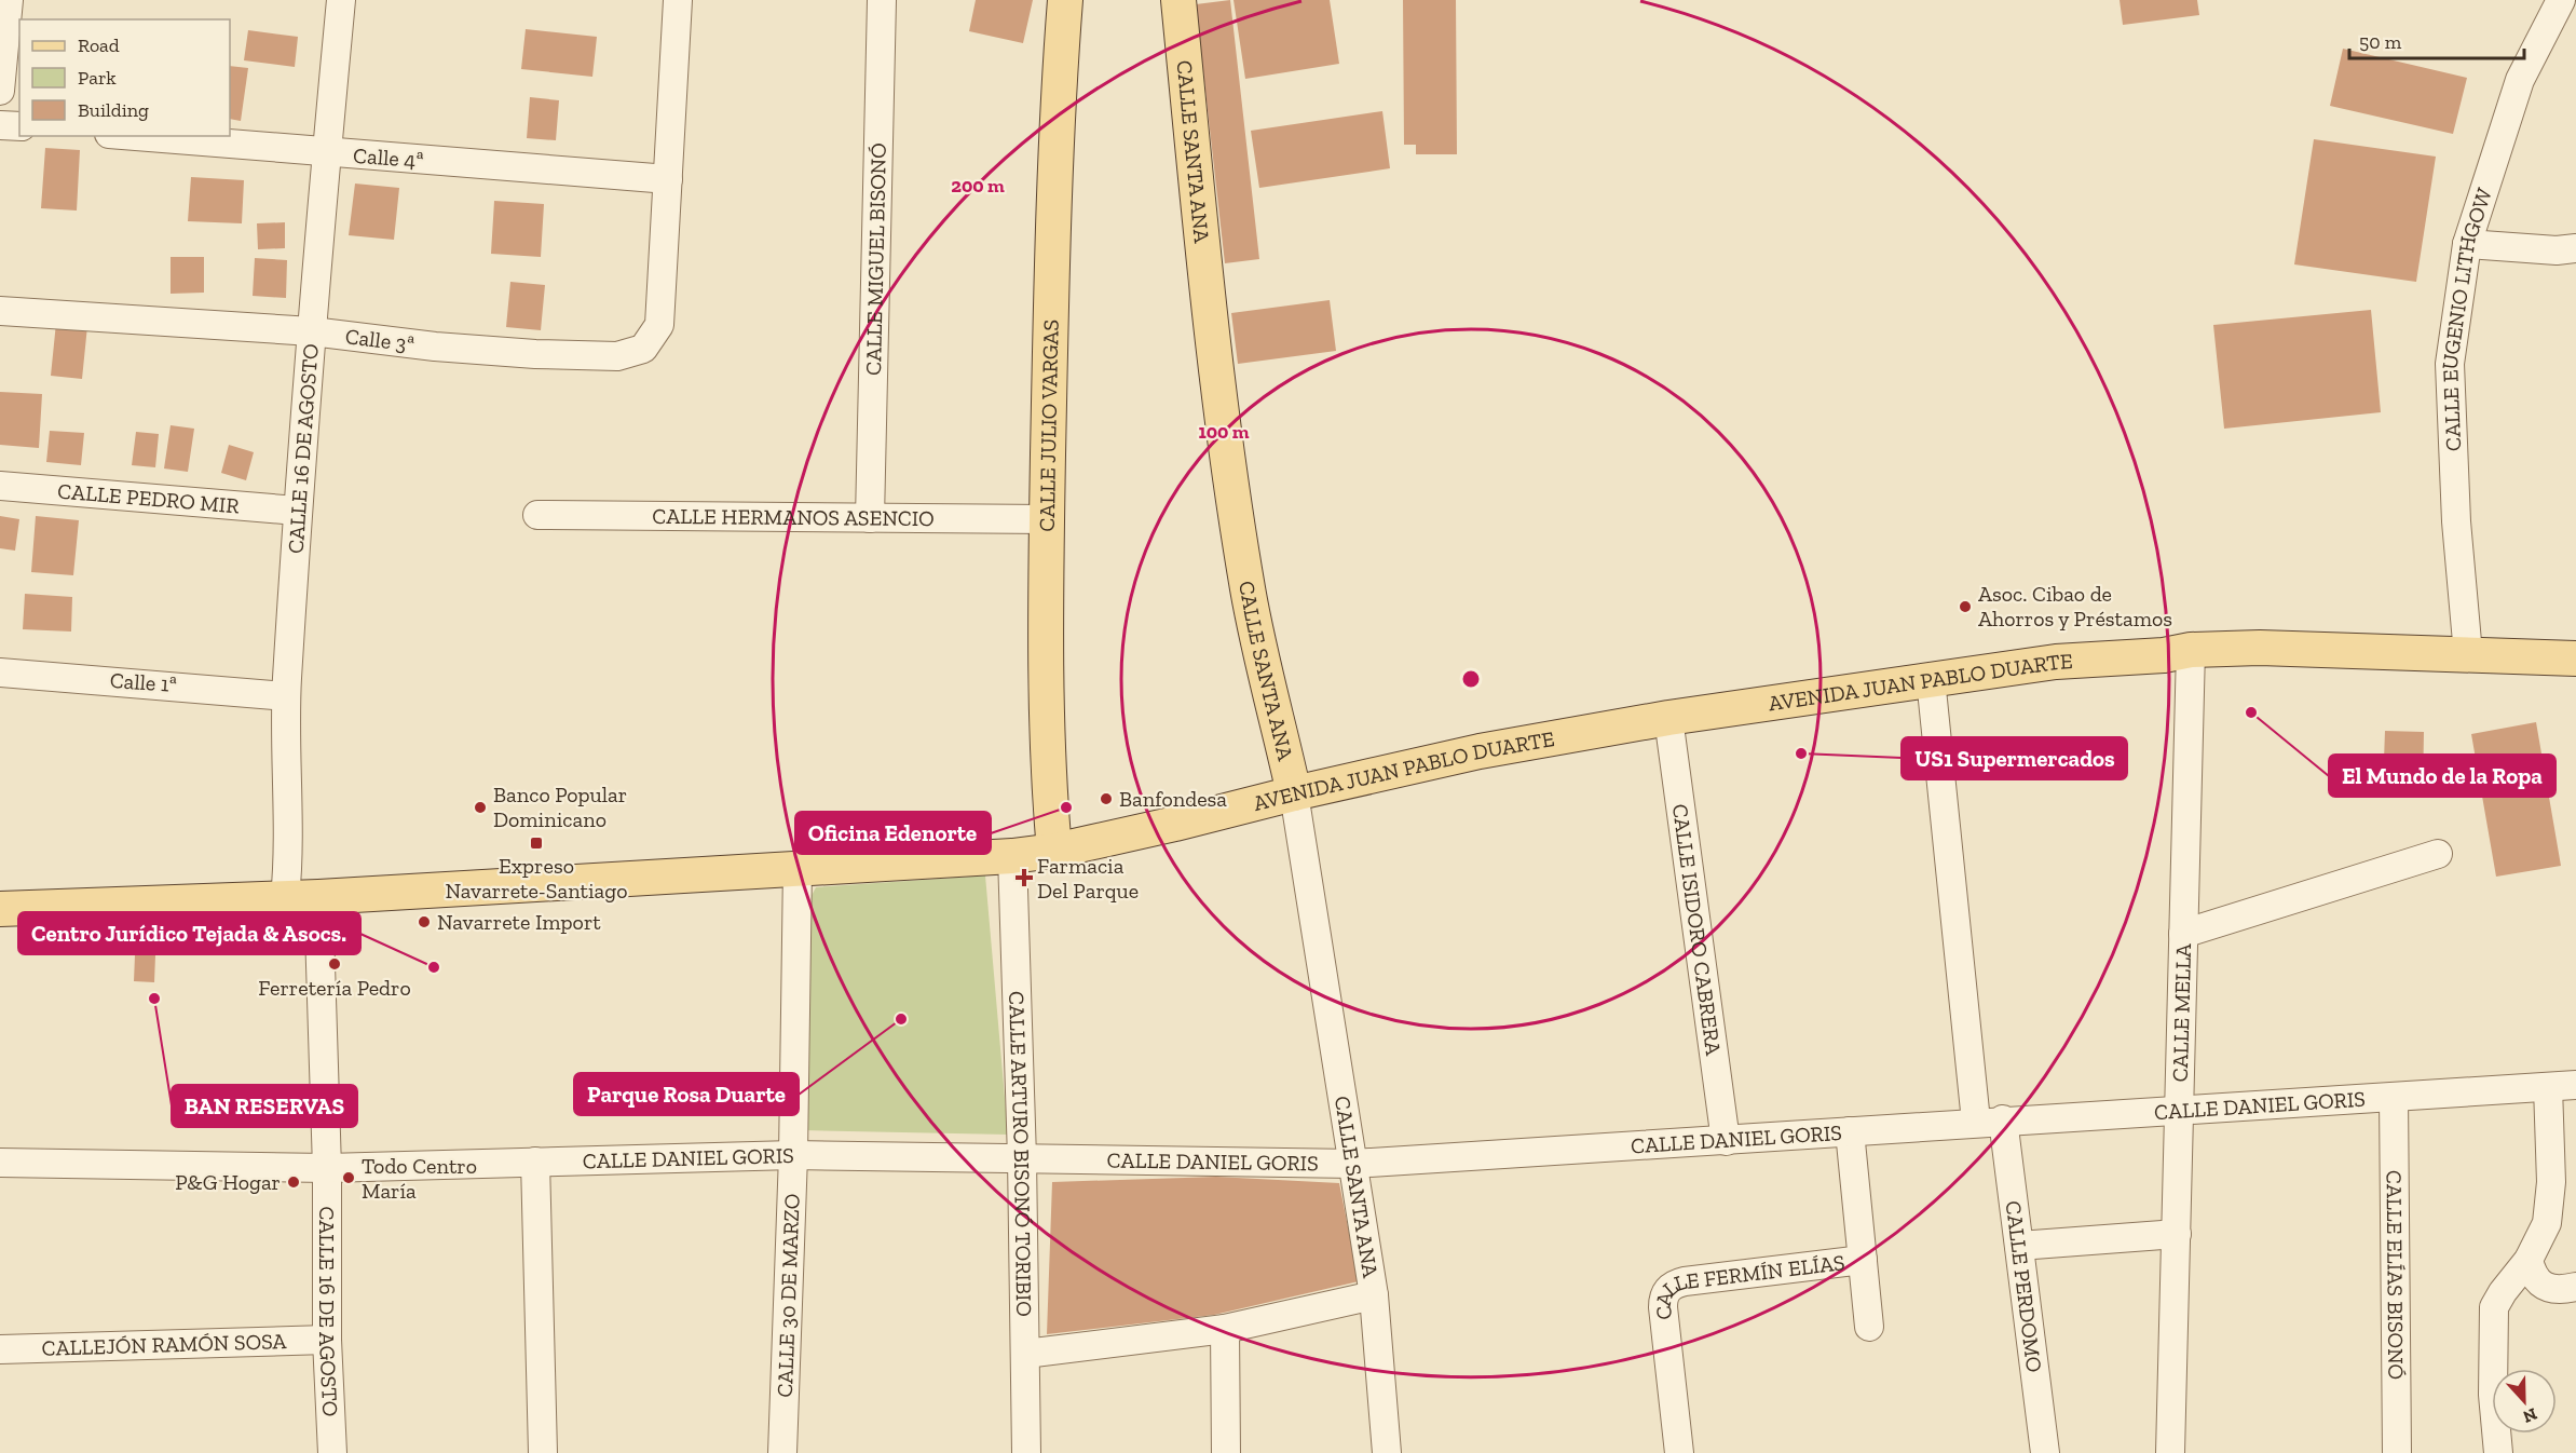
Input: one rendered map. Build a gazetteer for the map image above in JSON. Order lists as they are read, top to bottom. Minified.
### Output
{"streets":{"main road":["CALLE SANTA ANA","CALLE JULIO VARGAS","AVENIDA JUAN PABLO DUARTE"],"street":["Calle 4ª","CALLE MIGUEL BISONÓ","CALLE EUGENIO LITHGOW","Calle 3ª","CALLE 16 DE AGOSTO","CALLE PEDRO MIR","CALLE HERMANOS ASENCIO","Calle 1ª","CALLE ISIDORO CABRERA","CALLE MELLA","CALLE DANIEL GORIS","CALLE ARTURO BISONÓ TORIBIO","CALLE ELÍAS BISONÓ","CALLE PERDOMO","CALLE FERMÍN ELÍAS","CALLE 30 DE MARZO","CALLEJÓN RAMÓN SOSA"]},"crossings":[["CALLE SANTA ANA","AVENIDA JUAN PABLO DUARTE"],["CALLE SANTA ANA","CALLE DANIEL GORIS"],["Calle 4ª","Calle 3ª"],["Calle 4ª","CALLE 16 DE AGOSTO"],["CALLE MIGUEL BISONÓ","CALLE HERMANOS ASENCIO"],["CALLE EUGENIO LITHGOW","AVENIDA JUAN PABLO DUARTE"],["Calle 3ª","CALLE 16 DE AGOSTO"],["CALLE JULIO VARGAS","CALLE HERMANOS ASENCIO"],["CALLE JULIO VARGAS","AVENIDA JUAN PABLO DUARTE"],["CALLE 16 DE AGOSTO","CALLE PEDRO MIR"],["CALLE 16 DE AGOSTO","Calle 1ª"],["CALLE 16 DE AGOSTO","AVENIDA JUAN PABLO DUARTE"],["CALLE 16 DE AGOSTO","CALLE DANIEL GORIS"],["CALLE 16 DE AGOSTO","CALLEJÓN RAMÓN SOSA"],["AVENIDA JUAN PABLO DUARTE","CALLE ISIDORO CABRERA"],["AVENIDA JUAN PABLO DUARTE","CALLE MELLA"],["AVENIDA JUAN PABLO DUARTE","CALLE ARTURO BISONÓ TORIBIO"],["AVENIDA JUAN PABLO DUARTE","CALLE PERDOMO"],["AVENIDA JUAN PABLO DUARTE","CALLE 30 DE MARZO"],["CALLE ISIDORO CABRERA","CALLE DANIEL GORIS"],["CALLE MELLA","CALLE DANIEL GORIS"],["CALLE DANIEL GORIS","CALLE ARTURO BISONÓ TORIBIO"],["CALLE DANIEL GORIS","CALLE ELÍAS BISONÓ"],["CALLE DANIEL GORIS","CALLE PERDOMO"],["CALLE DANIEL GORIS","CALLE 30 DE MARZO"]],"places":{"other":["Asoc. Cibao de Ahorros y Préstamos","El Mundo de la Ropa","US1 Supermercados","Banfondesa","Banco Popular Dominicano","Oficina Edenorte","Navarrete Import","Ferretería Pedro","Centro Jurídico Tejada & Asocs.","BAN RESERVAS","Parque Rosa Duarte","Todo Centro María","P&G Hogar"],"transit":["Expreso Navarrete-Santiago"],"health":["Farmacia Del Parque"]},"legend":["Road","Park","Building"],"scale_bar":"50 m","north":"bottom","rings":["200 m","100 m"]}
